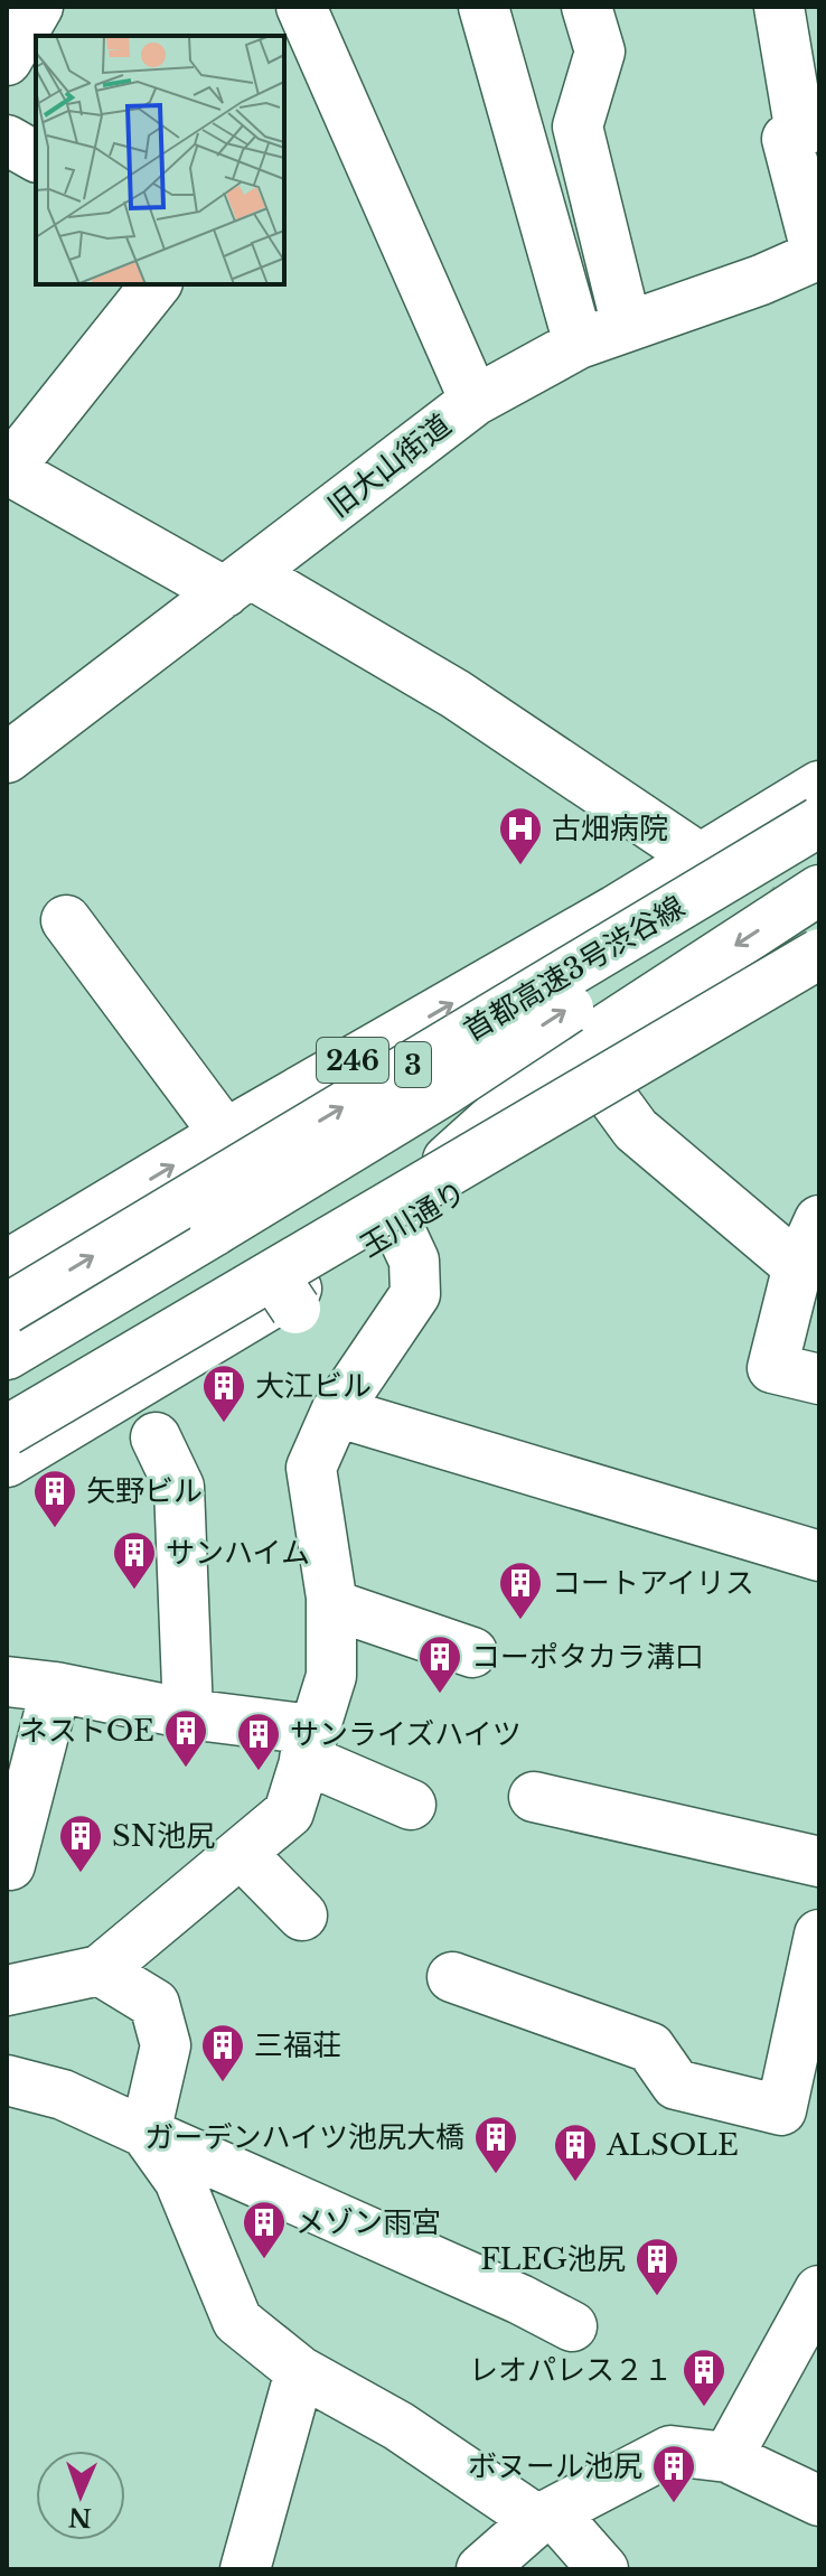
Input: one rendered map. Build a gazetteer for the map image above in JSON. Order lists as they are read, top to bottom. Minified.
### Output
{"streets":{"main road":["旧大山街道","首都高速3号渋谷線","246","3","玉川通り"]},"places":{"hospital":["古畑病院"],"building":["大江ビル","矢野ビル","サンハイム","コートアイリス","コーポタカラ溝口","ネストOE","サンライズハイツ","SN池尻","三福荘","ガーデンハイツ池尻大橋","ALSOLE","メゾン雨宮","FLEG池尻","レオパレス２１","ボヌール池尻"]},"north":"bottom"}
